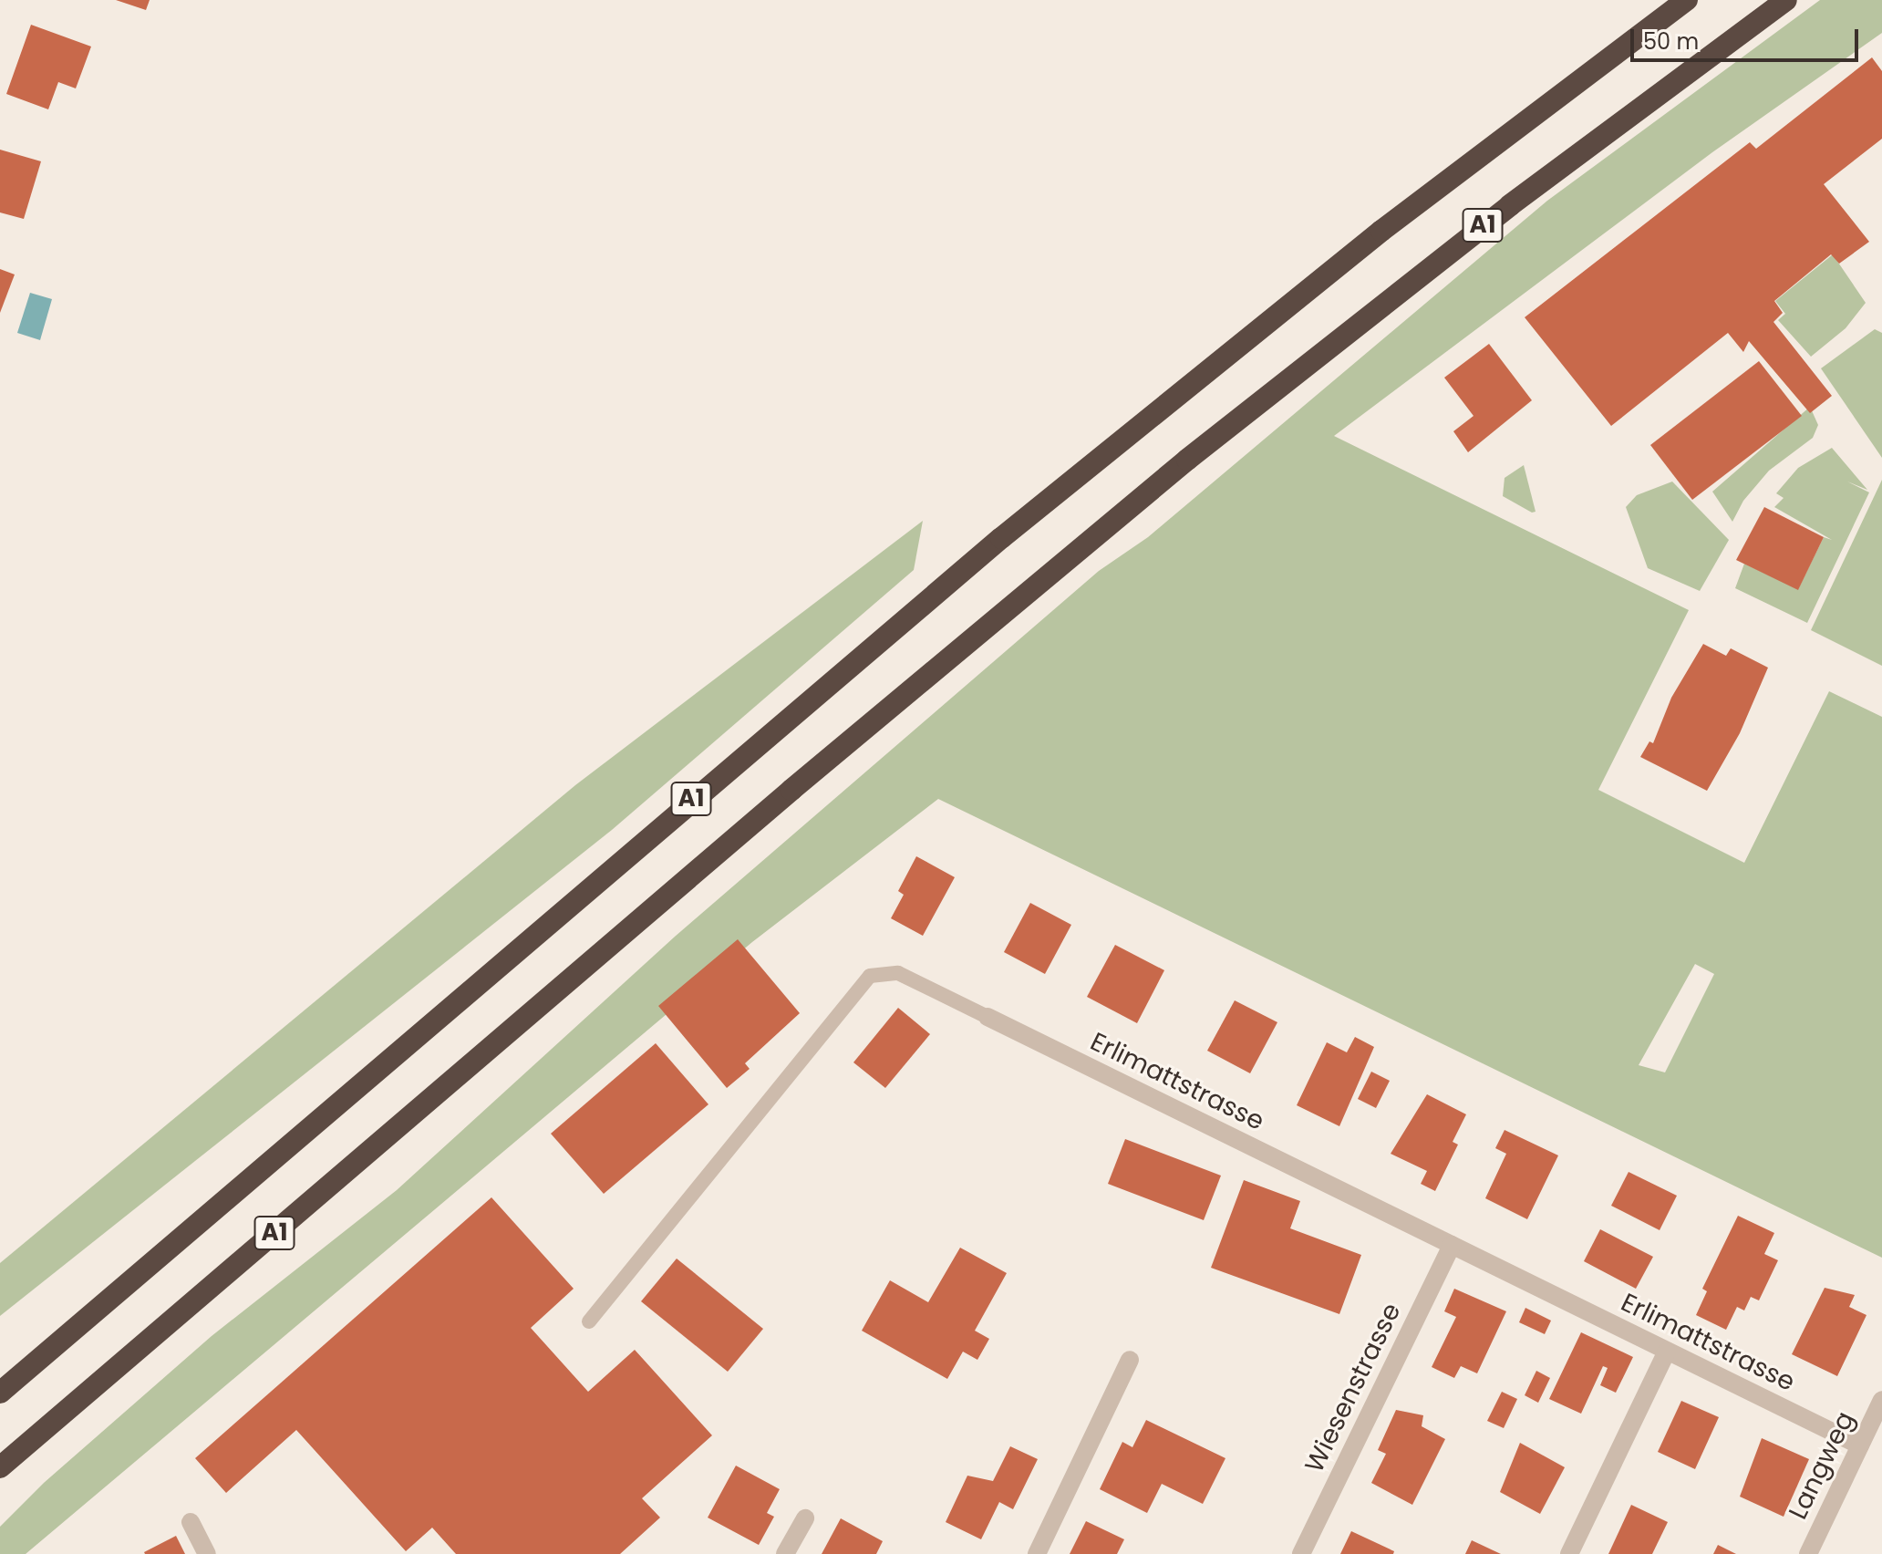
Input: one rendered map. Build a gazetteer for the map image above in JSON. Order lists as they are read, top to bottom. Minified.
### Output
{"streets":{"highway":["A1"],"street":["Erlimattstrasse","Wiesenstrasse","Langweg"]},"crossings":[["Erlimattstrasse","Wiesenstrasse"],["Erlimattstrasse","Langweg"]],"scale_bar":"50 m"}
